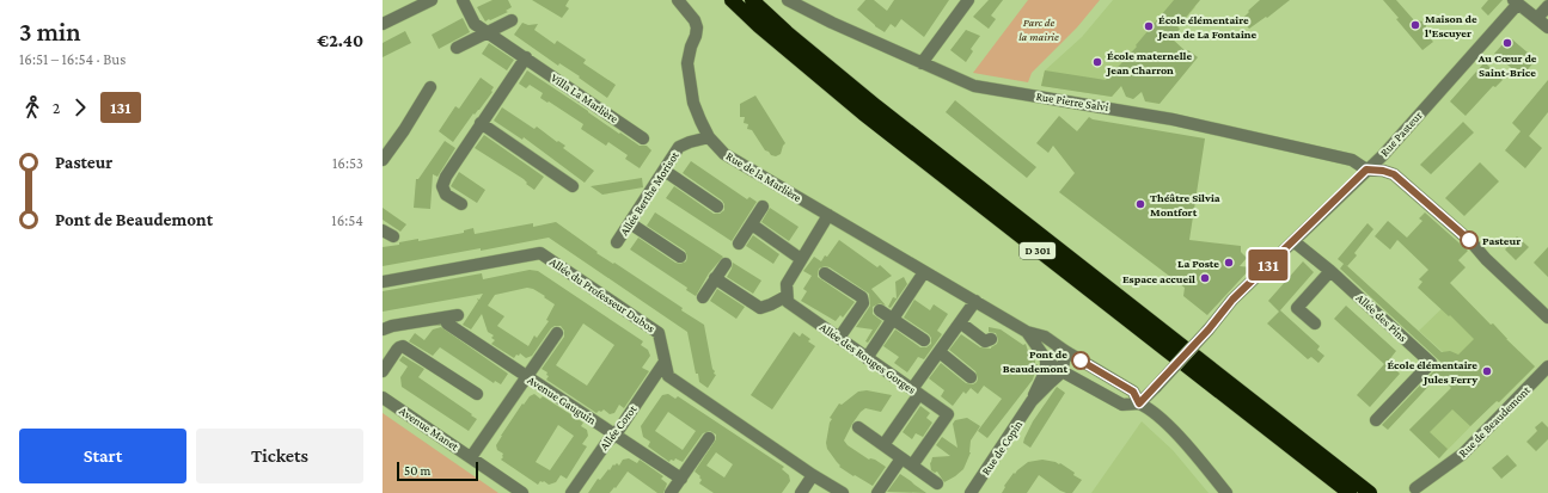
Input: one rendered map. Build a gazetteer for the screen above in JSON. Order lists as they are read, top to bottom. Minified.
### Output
{"streets":{"highway":["D 301"],"street":["Villa La Marlière","Rue Pierre Salvi","Rue Pasteur","Rue de la Marlière","Allée Berthe Morisot","Allée du Professeur Dubos","Allée des Pins","Allée des Rouges Gorges","Avenue Gauguin","Rue de Beaudemont","Allée Corot","Avenue Manet","Rue de Copin"]},"crossings":[["Rue Pierre Salvi","Rue Pasteur"],["Rue Pasteur","Rue de la Marlière"],["Rue Pasteur","Allée des Pins"],["Rue de la Marlière","Allée Berthe Morisot"],["Rue de la Marlière","Rue de Copin"],["Allée du Professeur Dubos","Allée Corot"],["Avenue Gauguin","Allée Corot"]],"parks":["Parc de la mairie"],"places":["Maison de l'Escuyer","École élémentaire Jean de La Fontaine","Au Cœur de Saint-Brice","École maternelle Jean Charron","Théâtre Silvia Montfort","Pasteur","La Poste","Espace accueil","Pont de Beaudemont","École élémentaire Jules Ferry"],"lines":["bus line 131"],"scale_bar":"50 m","page":{"heading":["3 min","16:51 – 16:54 · Bus","€2.40"],"on_map":"131","legs":["2","131"],"list":[{"name":"Pasteur","value":"16:53"},{"name":"Pont de Beaudemont","value":"16:54"}],"buttons":["Start","Tickets"],"scale":"50 m"}}
